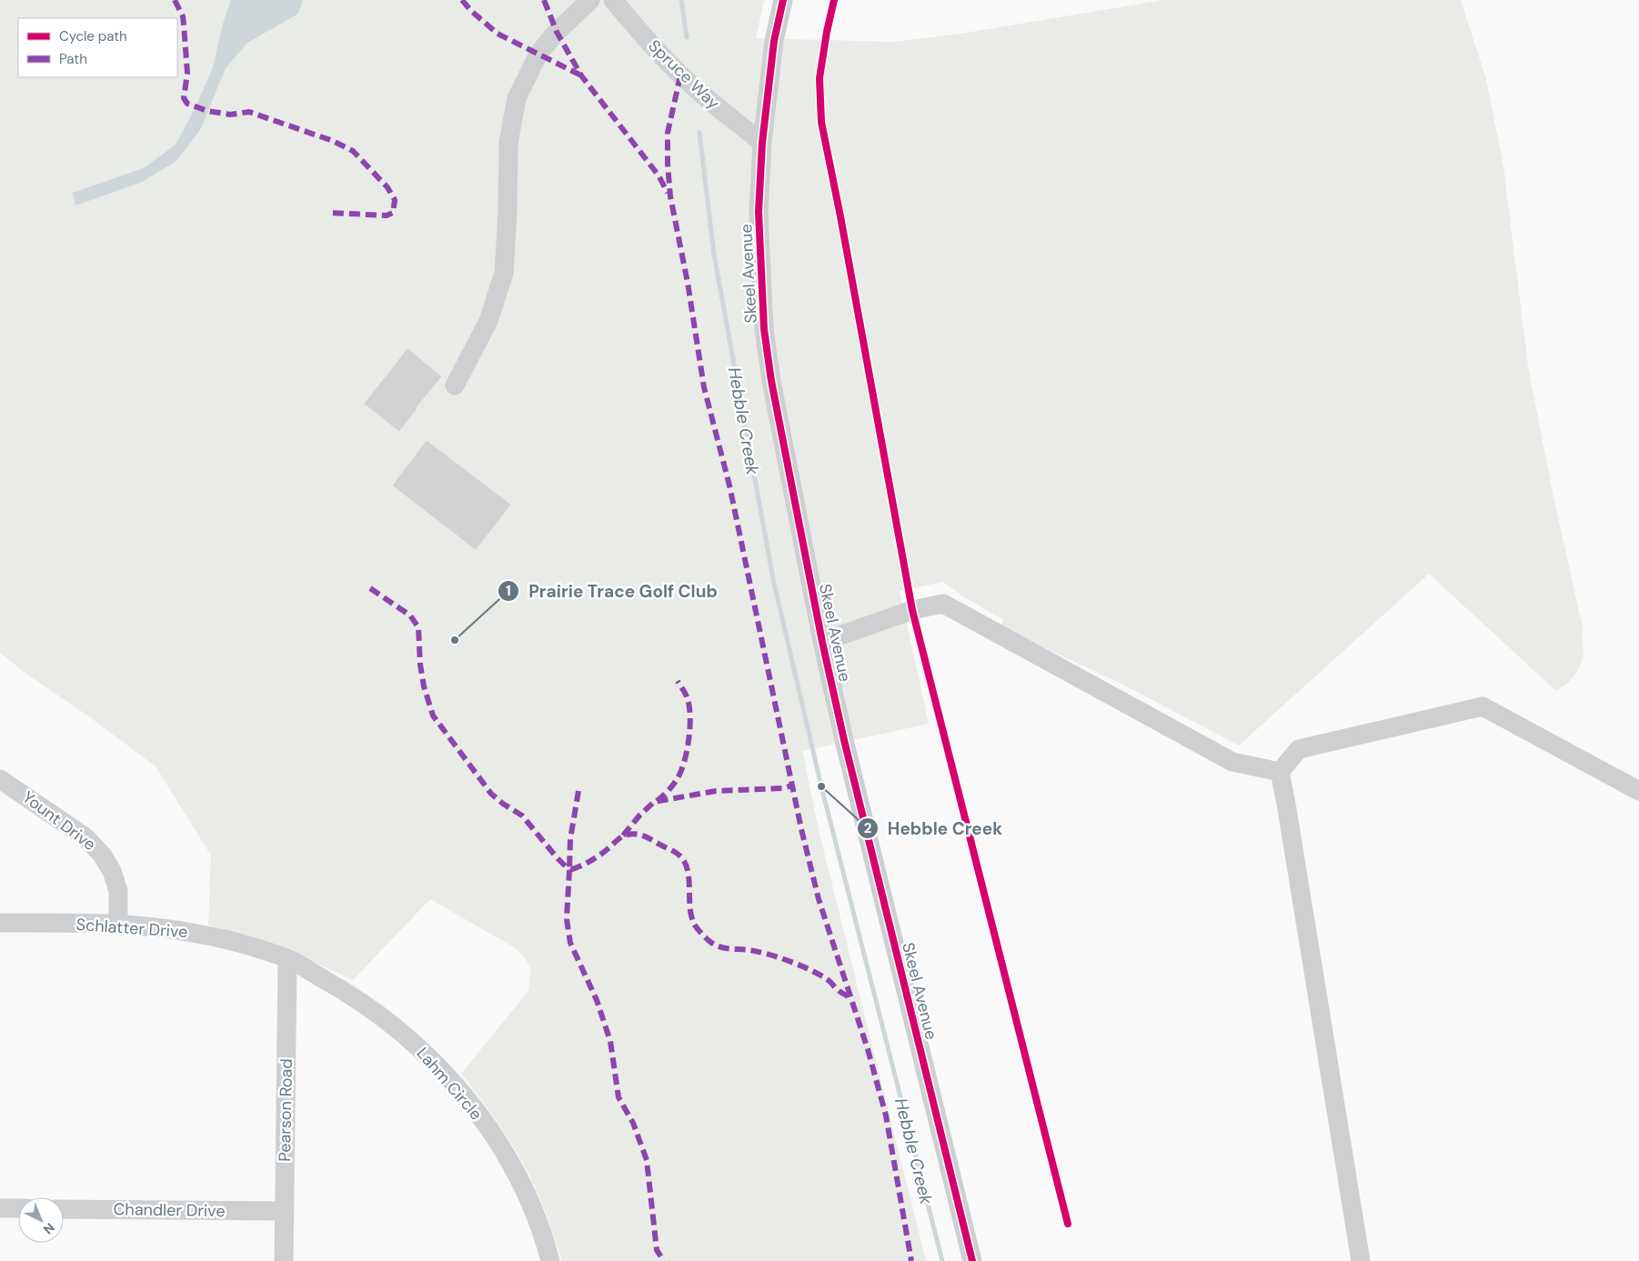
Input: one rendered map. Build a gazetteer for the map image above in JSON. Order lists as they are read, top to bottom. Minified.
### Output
{"streets":{"street":["Spruce Way","Skeel Avenue","Yount Drive","Schlatter Drive","Lahm Circle","Pearson Road","Chandler Drive"]},"crossings":[["Spruce Way","Skeel Avenue"],["Yount Drive","Schlatter Drive"],["Schlatter Drive","Lahm Circle"],["Schlatter Drive","Pearson Road"],["Lahm Circle","Pearson Road"],["Pearson Road","Chandler Drive"]],"water":["Hebble Creek"],"places":["Prairie Trace Golf Club","Hebble Creek"],"legend":["Cycle path","Path"],"north":"bottom right"}
